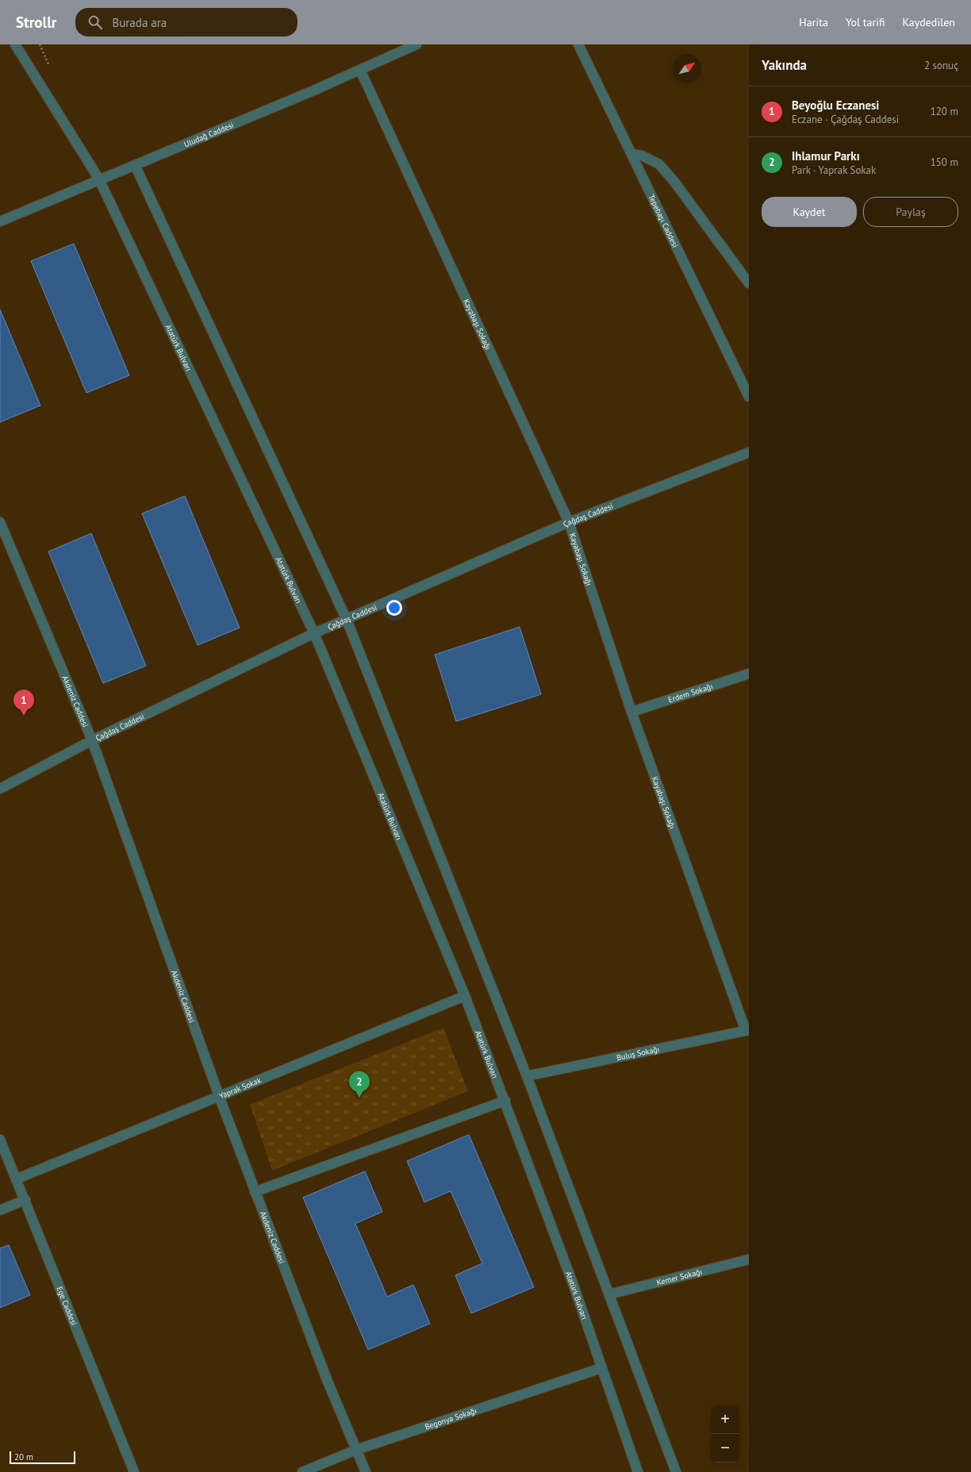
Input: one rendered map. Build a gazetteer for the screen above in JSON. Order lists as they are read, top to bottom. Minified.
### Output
{"streets":{"street":["Uludağ Caddesi","Tepebaşı Caddesi","Kayabaşı Sokağı","Atatürk Bulvarı","Çağdaş Caddesi","Erdem Sokağı","Akdeniz Caddesi","Buluş Sokağı","Yaprak Sokak","Kemer Sokağı","Ege Caddesi","Begonya Sokağı"]},"crossings":[["Uludağ Caddesi","Kayabaşı Sokağı"],["Uludağ Caddesi","Atatürk Bulvarı"],["Kayabaşı Sokağı","Çağdaş Caddesi"],["Kayabaşı Sokağı","Erdem Sokağı"],["Kayabaşı Sokağı","Buluş Sokağı"],["Atatürk Bulvarı","Çağdaş Caddesi"],["Atatürk Bulvarı","Yaprak Sokak"],["Atatürk Bulvarı","Begonya Sokağı"],["Çağdaş Caddesi","Akdeniz Caddesi"],["Akdeniz Caddesi","Yaprak Sokak"],["Akdeniz Caddesi","Begonya Sokağı"],["Yaprak Sokak","Ege Caddesi"]],"scale_bar":"20 m","north":"top right","page":{"header":"Strollr","search":"Burada ara","nav":["Harita","Yol tarifi","Kaydedilen"],"heading":["Yakında","2 sonuç"],"list":[{"mark":"1","name":"Beyoğlu Eczanesi","note":"Eczane · Çağdaş Caddesi","value":"120 m"},{"mark":"2","name":"Ihlamur Parkı","note":"Park · Yaprak Sokak","value":"150 m"}],"buttons":["Kaydet","Paylaş"],"pins":["1","2"],"map_buttons":["+","−"],"scale":"20 m"}}
